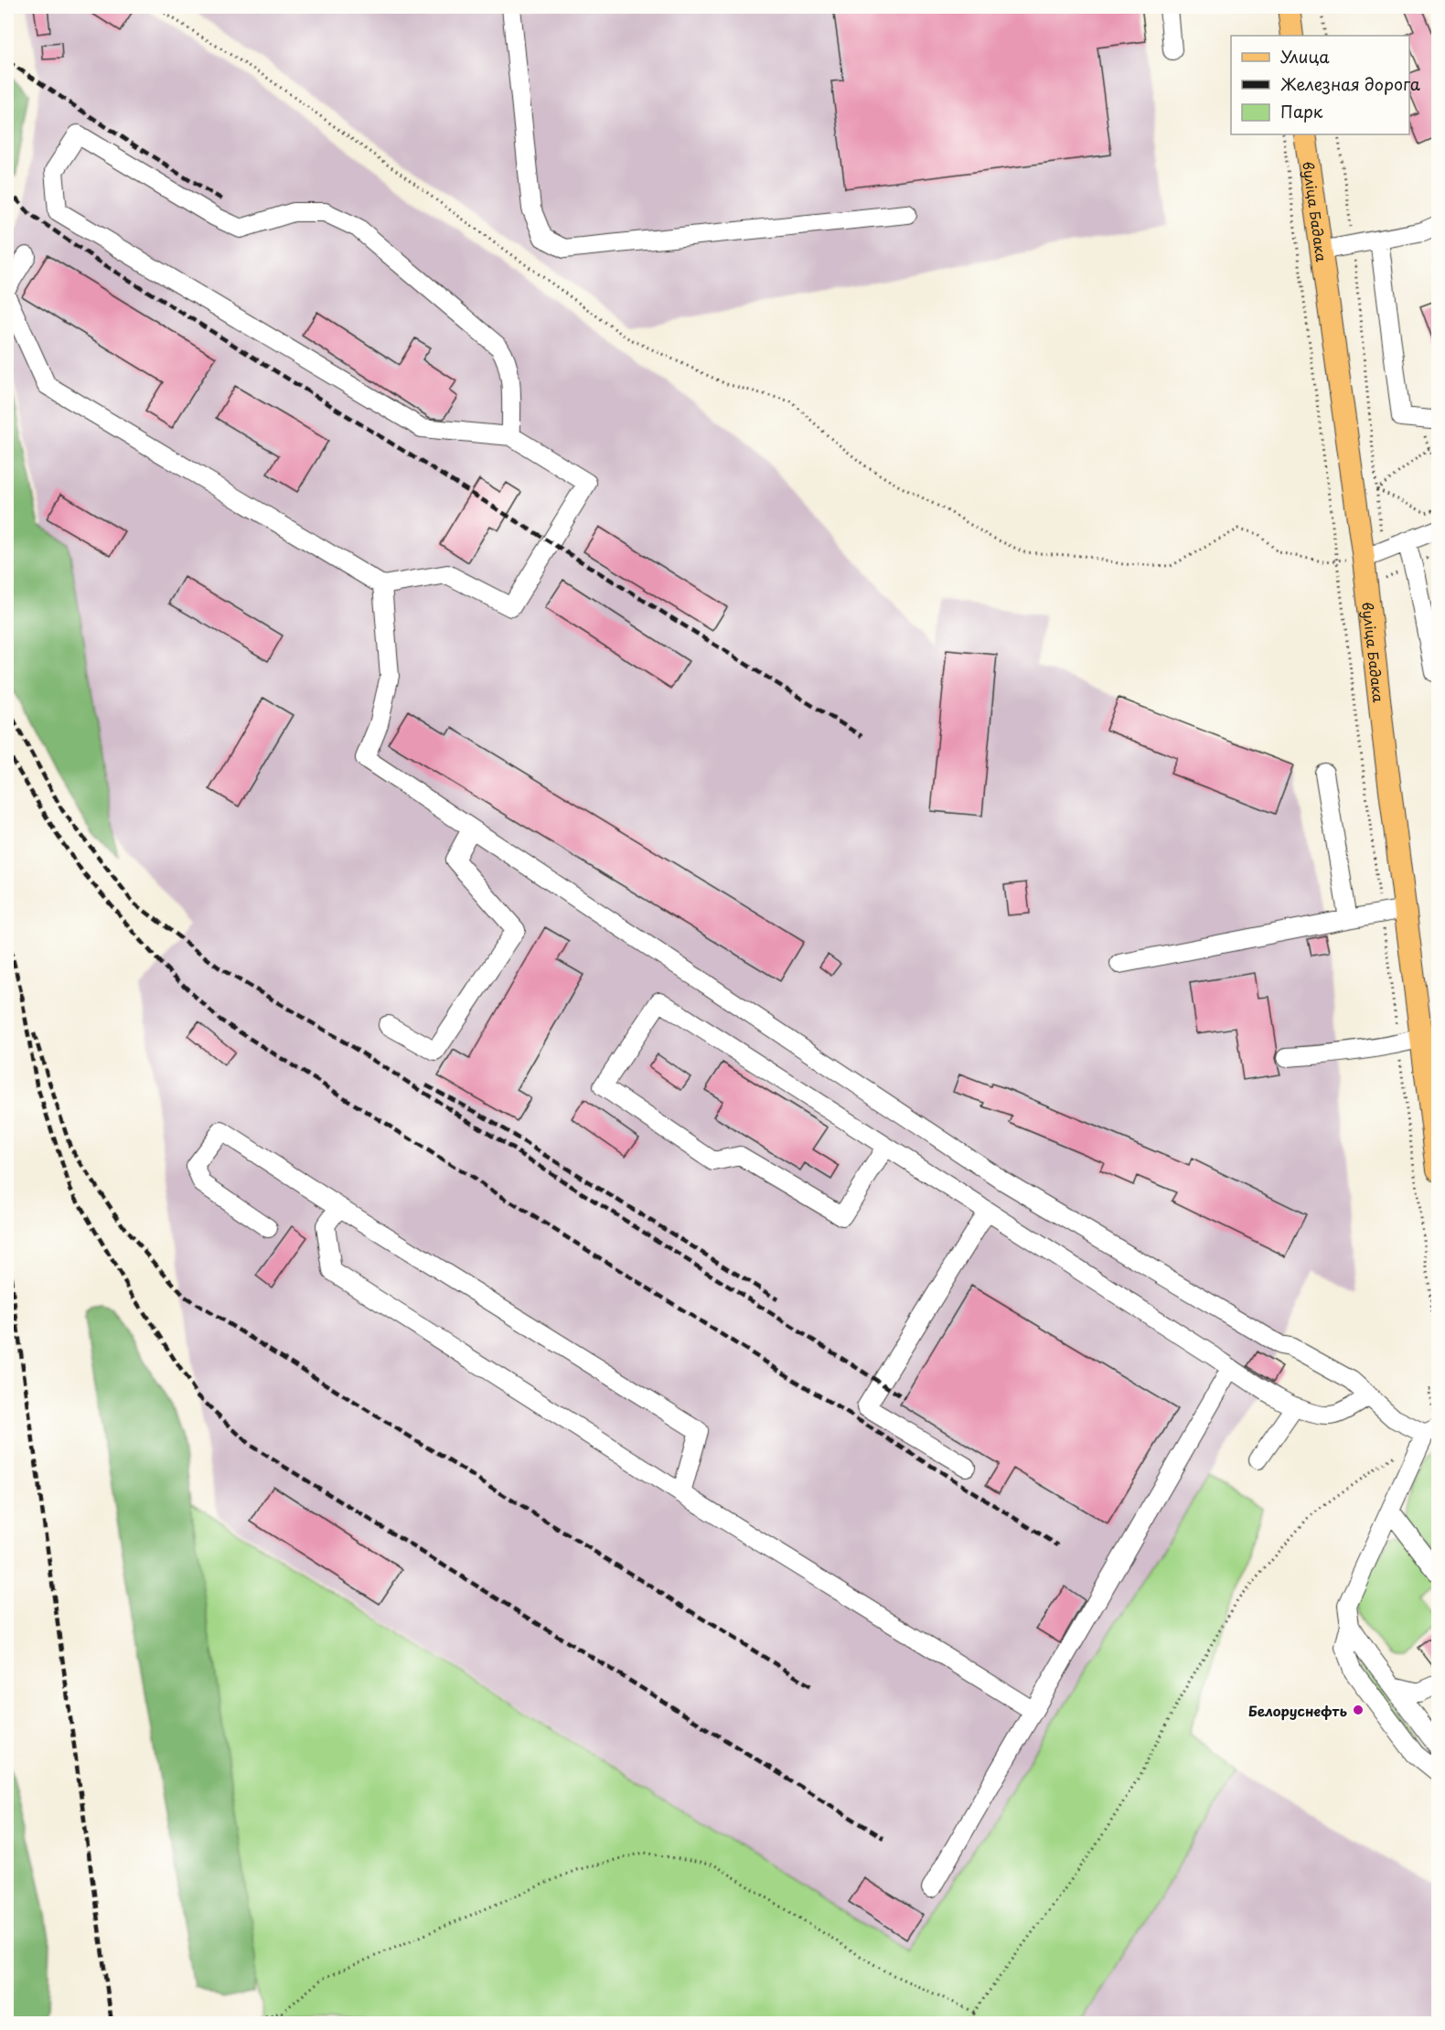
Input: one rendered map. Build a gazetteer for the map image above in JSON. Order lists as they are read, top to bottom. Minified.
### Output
{"streets":{"main road":["вуліца Бадака"]},"places":["Белоруснефть"],"legend":["Улица","Железная дорога","Парк"]}
